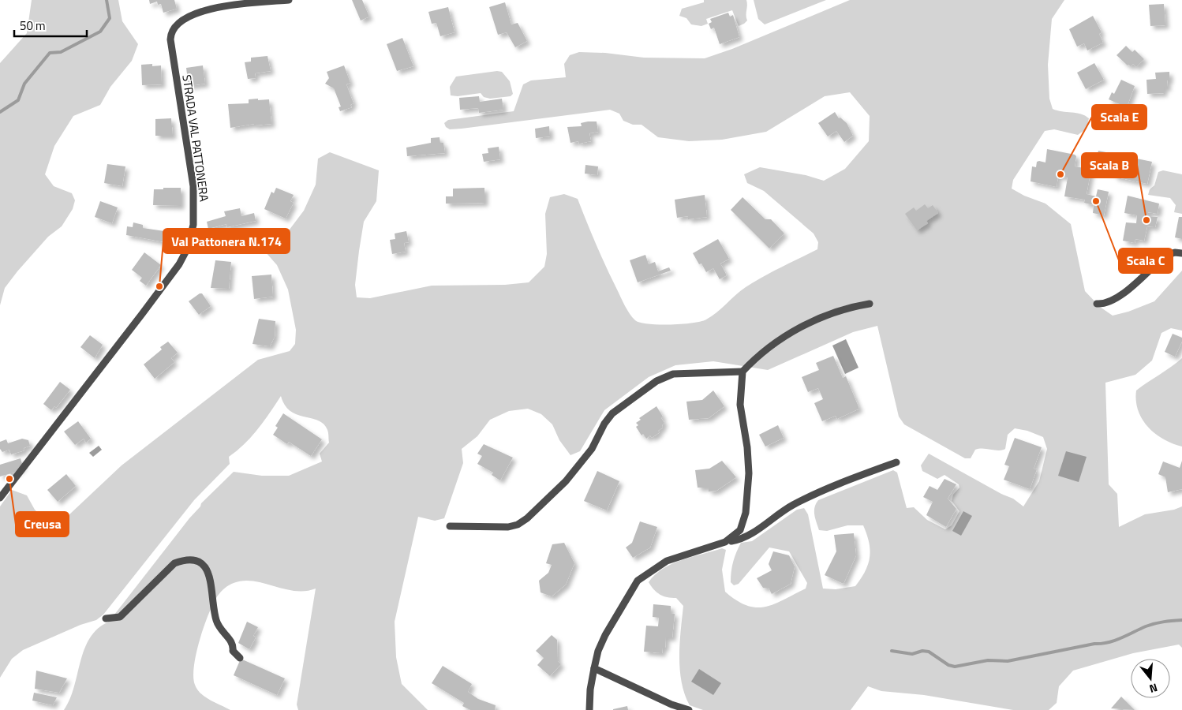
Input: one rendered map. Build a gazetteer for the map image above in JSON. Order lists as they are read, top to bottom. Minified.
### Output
{"streets":{"street":["STRADA VAL PATTONERA"]},"places":["Scala E","Scala C","Scala B","Val Pattonera N.174","Creusa"],"scale_bar":"50 m","north":"bottom"}
